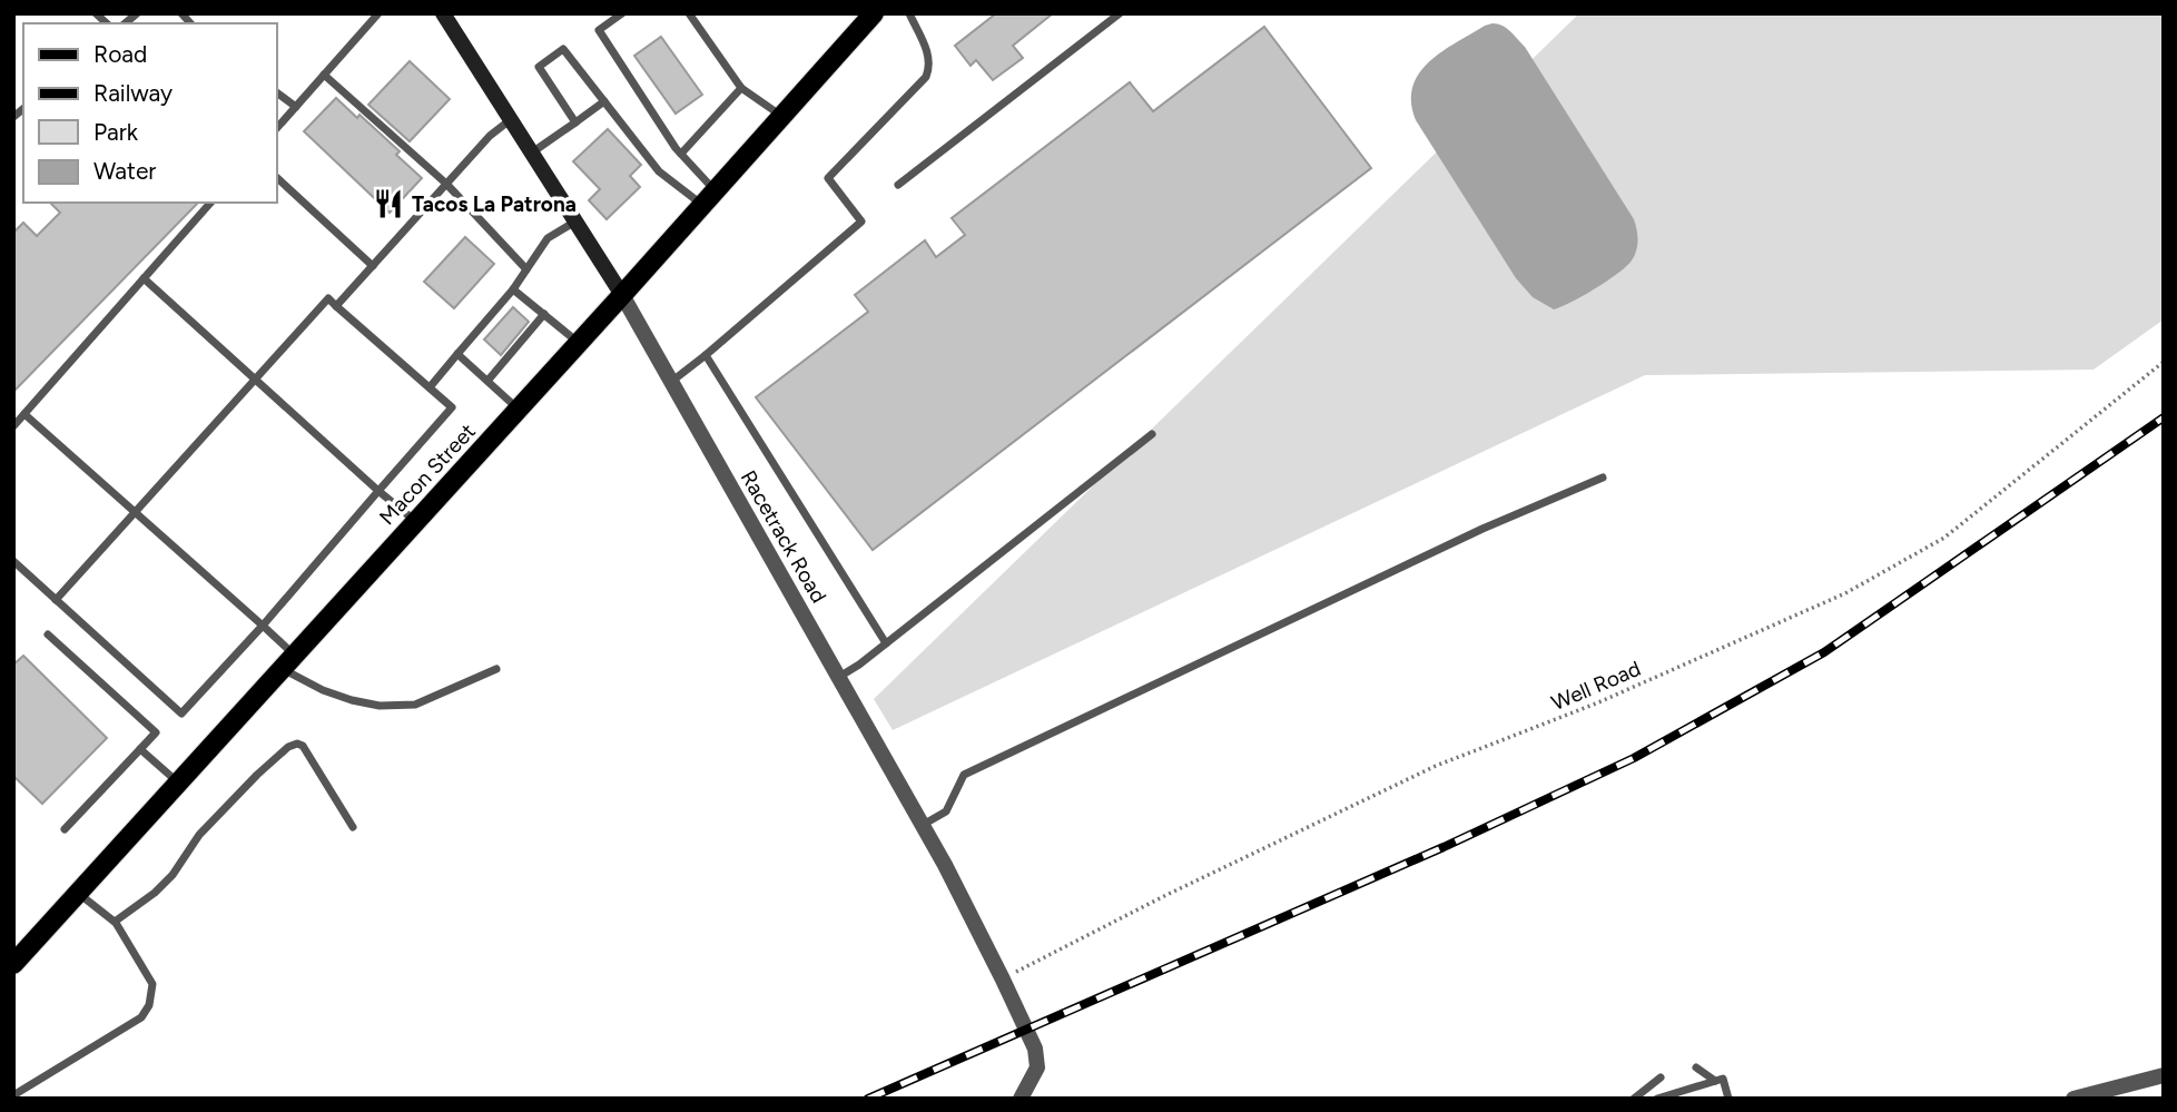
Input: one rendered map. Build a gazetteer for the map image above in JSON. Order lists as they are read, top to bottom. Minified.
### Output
{"streets":{"main road":["Macon Street"],"street":["Racetrack Road"],"path":["Well Road"]},"crossings":[["Macon Street","Racetrack Road"],["Racetrack Road","Well Road"]],"places":{"restaurant":["Tacos La Patrona"]},"legend":["Road","Railway","Park","Water"]}
